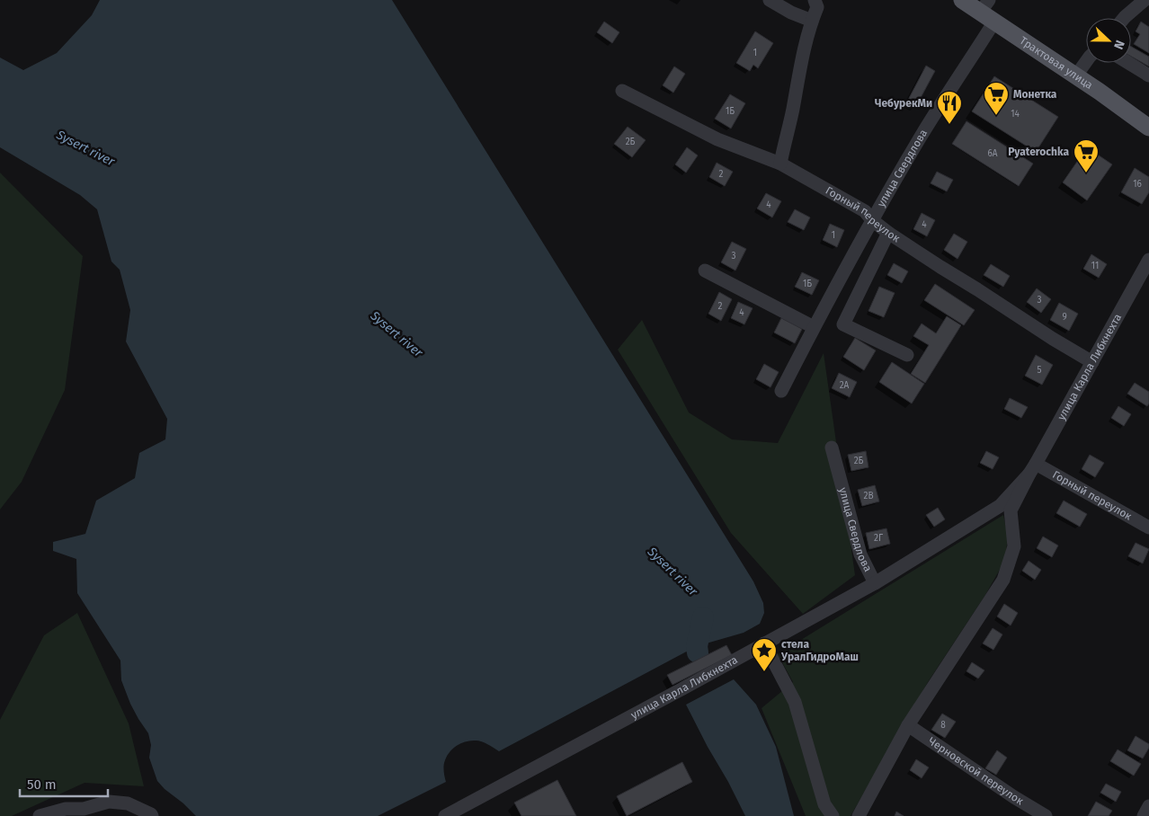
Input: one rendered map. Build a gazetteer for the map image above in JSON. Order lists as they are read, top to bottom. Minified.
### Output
{"streets":{"main road":["Трактовая улица"],"street":["улица Свердлова","Горный переулок","улица Карла Либкнехта","Черновской переулок"]},"crossings":[["Трактовая улица","улица Свердлова"],["улица Свердлова","Горный переулок"],["улица Свердлова","улица Карла Либкнехта"],["Горный переулок","улица Карла Либкнехта"],["улица Карла Либкнехта","Черновской переулок"]],"water":["Sysert river"],"places":{"supermarket":["Монетка","Pyaterochka"],"restaurant":["ЧебурекМи"],"place":["стела УралГидроМаш"]},"house_numbers":["1","1Б","14","2Б","6А","2","16","4","4","1","3","11","1Б","3","2","4","9","5","2А","2Б","2В","2Г","8"],"scale_bar":"50 m","north":"right"}
